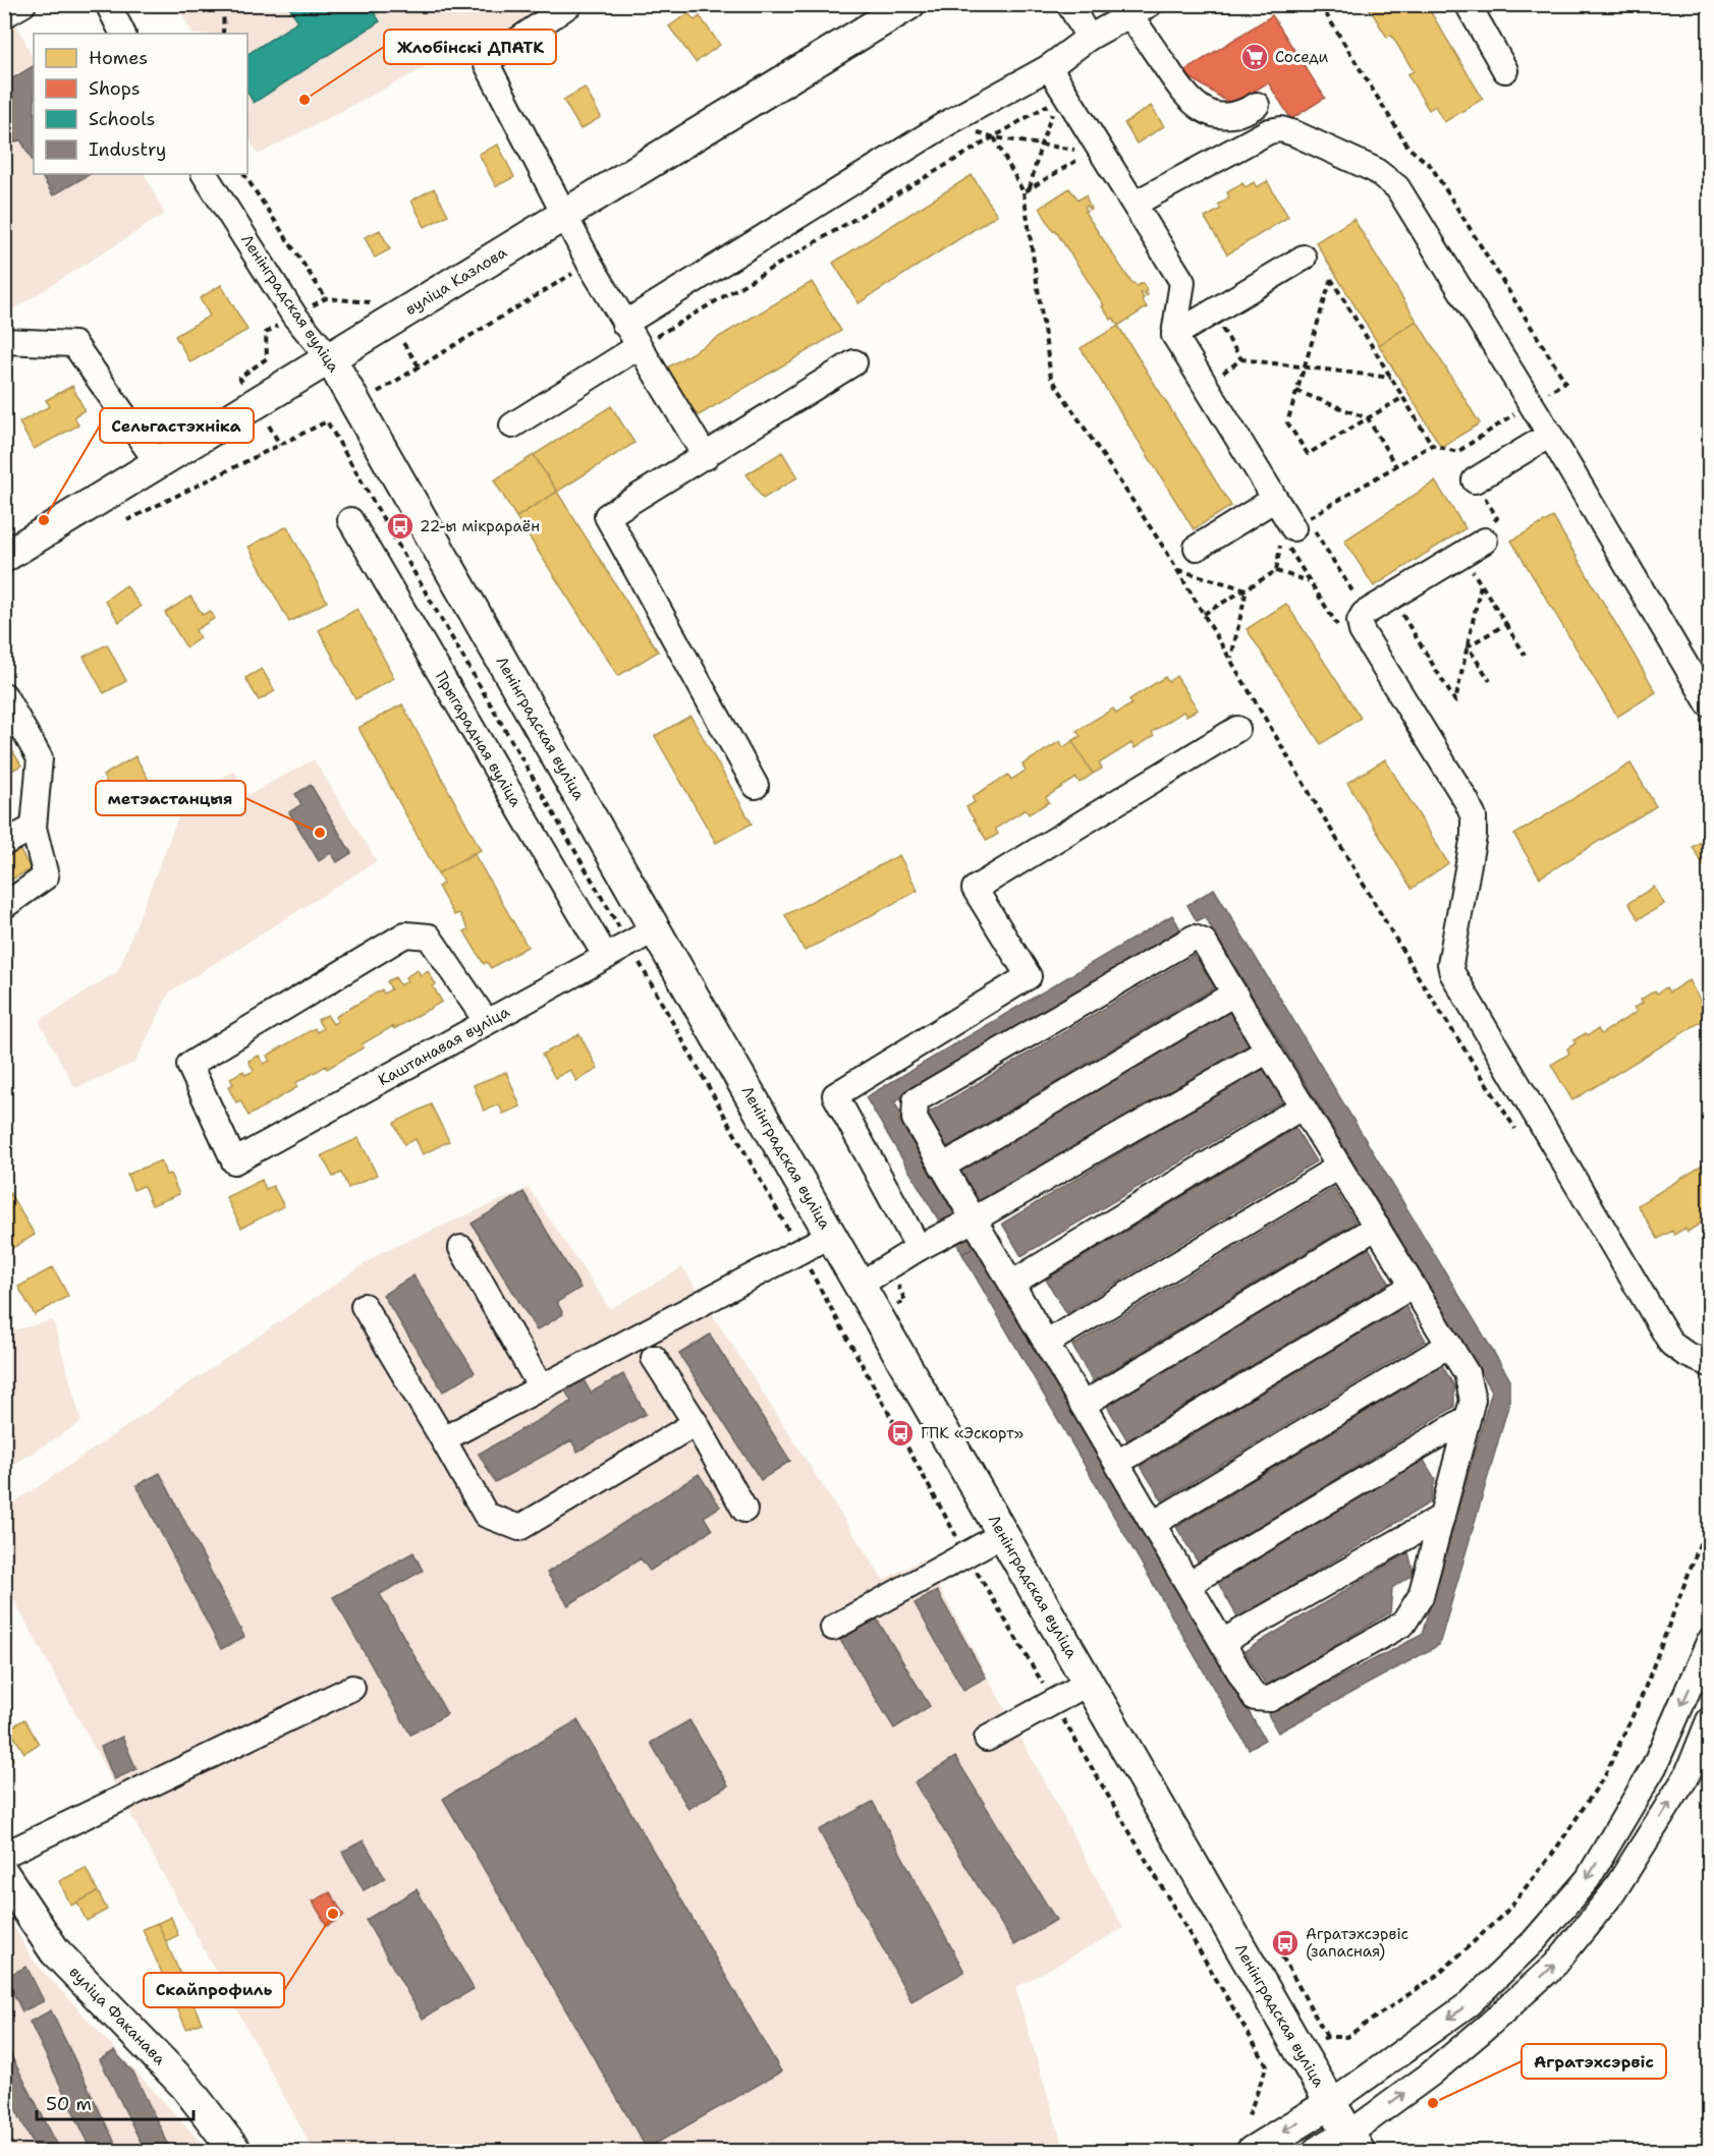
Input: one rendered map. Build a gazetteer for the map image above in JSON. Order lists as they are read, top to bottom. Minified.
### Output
{"streets":{"main road":["вуліца Казлова","Ленінградская вуліца","вуліца Факанава"],"street":["Прыгарадная вуліца","Каштанавая вуліца"]},"crossings":[["вуліца Казлова","Ленінградская вуліца"],["Ленінградская вуліца","Каштанавая вуліца"],["Прыгарадная вуліца","Каштанавая вуліца"]],"places":{"supermarket":["Соседи"],"other":["Жлобінскі ДПАТК","Сельгастэхніка","метэастанцыя","Скайпрофиль","Агратэхсэрвіс"],"bus stop":["22-ы мікрараён","ГПК «Эскорт»","Агратэхсэрвіс (запасная)"]},"legend":["Homes","Shops","Schools","Industry"],"scale_bar":"50 m"}
